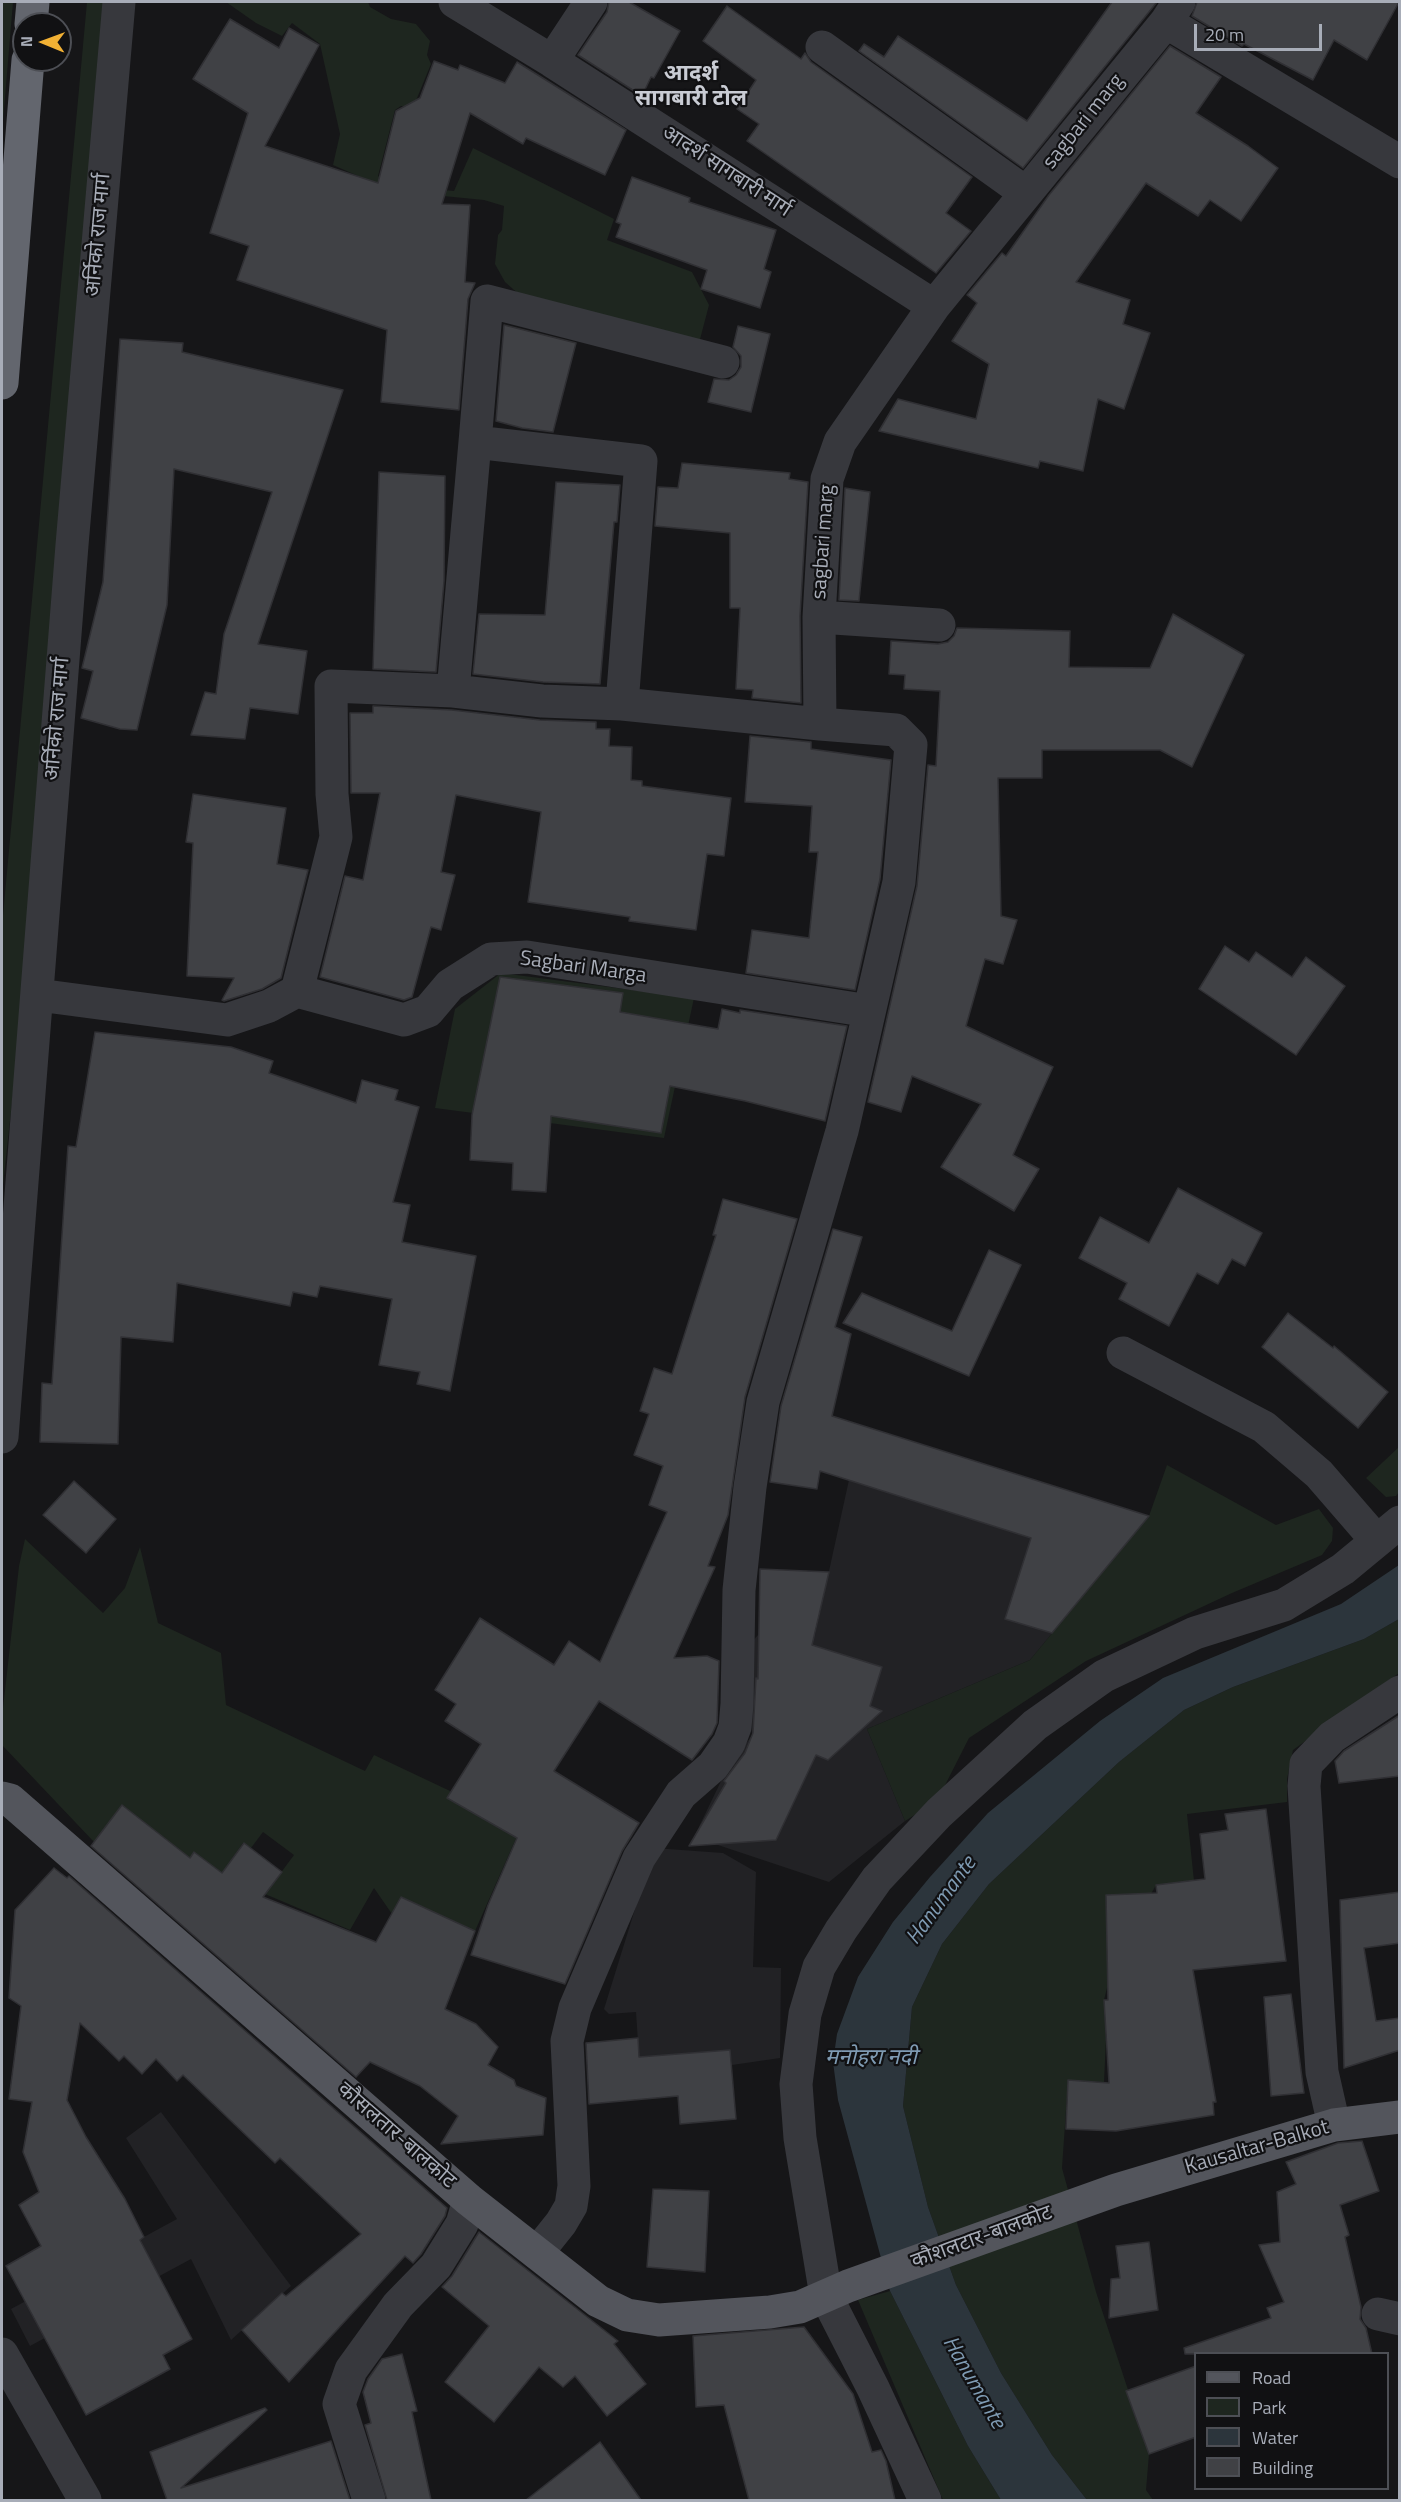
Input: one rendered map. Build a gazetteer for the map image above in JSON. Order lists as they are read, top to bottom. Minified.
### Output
{"streets":{"main road":["कौसलतार-बालकोट","Kausaltar-Balkot","कौशलटार-बालकोट"],"street":["sagbari marg","आदर्श सागबारी मार्ग","अर्निको राज मार्ग","Sagbari Marga"]},"crossings":[["sagbari marg","आदर्श सागबारी मार्ग"],["कौसलतार-बालकोट","कौशलटार-बालकोट"],["Kausaltar-Balkot","कौशलटार-बालकोट"]],"districts":["आदर्श सागबारी टोल"],"water":["Hanumante","मनोहरा नदी"],"legend":["Road","Park","Water","Building"],"scale_bar":"20 m","north":"left"}
